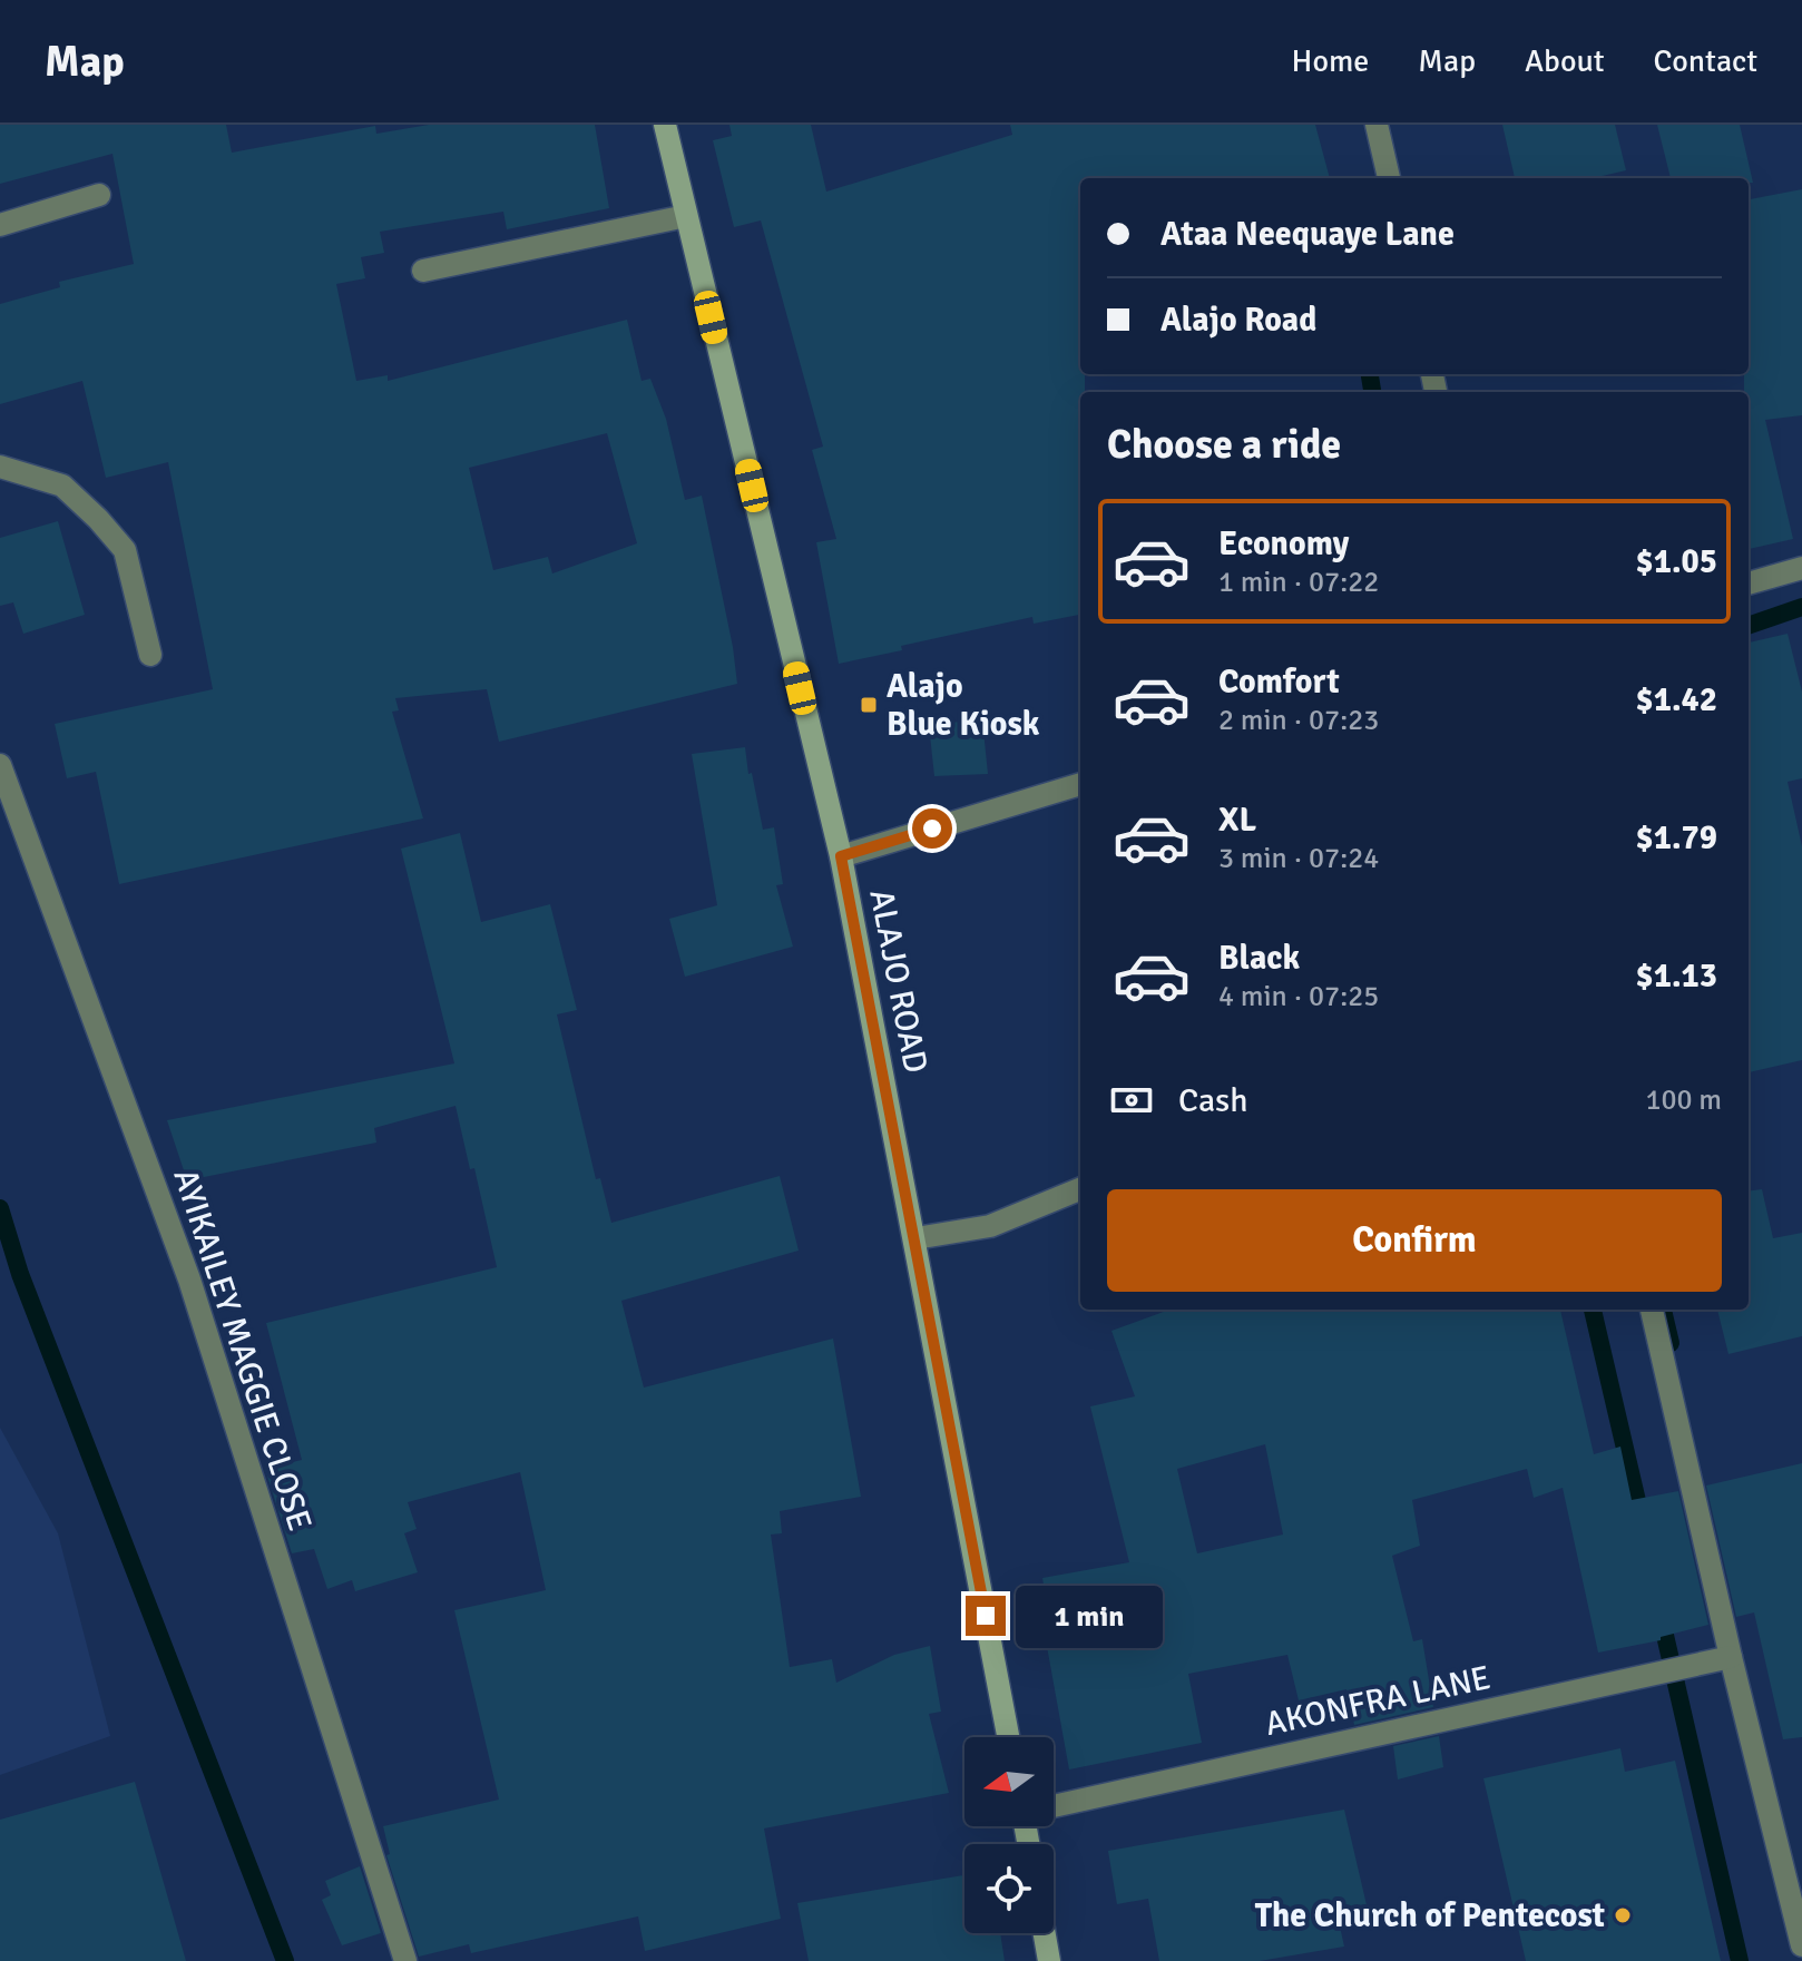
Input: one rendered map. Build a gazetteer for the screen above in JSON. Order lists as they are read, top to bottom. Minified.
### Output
{"streets":{"street":["ALAJO ROAD","AYIKAILEY MAGGIE CLOSE","AKONFRA LANE"]},"places":{"transit":["Alajo Blue Kiosk"],"other":["The Church of Pentecost"]},"north":"left","page":{"header":"Map","nav":["Home","Map","About","Contact"],"banner":["Ataa Neequaye Lane","Alajo Road"],"heading":"Choose a ride","list":[{"name":"Economy","note":"1 min · 07:22","value":"$1.05"},{"name":"Comfort","note":"2 min · 07:23","value":"$1.42"},{"name":"XL","note":"3 min · 07:24","value":"$1.79"},{"name":"Black","note":"4 min · 07:25","value":"$1.13"}],"pay":["Cash","100 m"],"buttons":"Confirm","bubble":"1 min"}}
